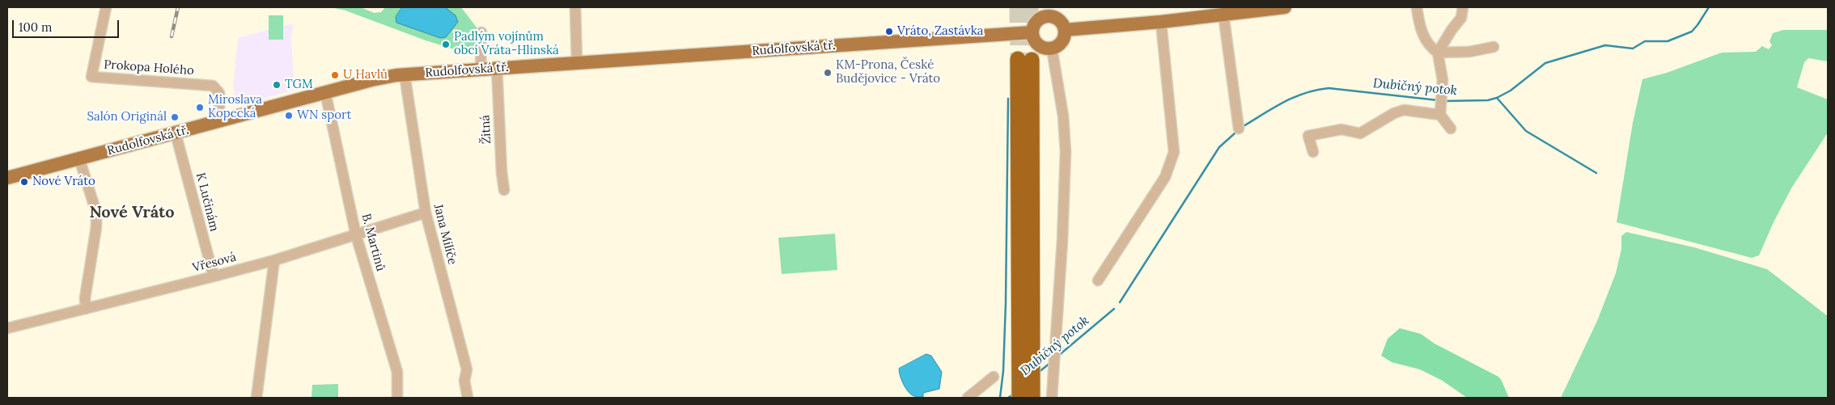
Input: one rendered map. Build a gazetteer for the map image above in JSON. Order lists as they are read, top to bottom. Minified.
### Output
{"streets":{"main road":["Rudolfovská tř."],"street":["Prokopa Holého","Žitná","K Lučinám","Jana Milíče","B. Martinů","Vřesová"]},"crossings":[["Rudolfovská tř.","Prokopa Holého"],["Rudolfovská tř.","Žitná"],["Rudolfovská tř.","K Lučinám"],["Rudolfovská tř.","Jana Milíče"],["Rudolfovská tř.","B. Martinů"],["K Lučinám","Vřesová"],["Jana Milíče","Vřesová"],["B. Martinů","Vřesová"]],"districts":["Nové Vráto"],"water":["Dubičný potok"],"places":["Vráto, Zastávka","Padlým vojínům obcí Vráta-Hlinská","KM-Prona, České Budějovice - Vráto","U Havlů","TGM","Miroslava Kopecká","WN sport","Salón Originál","Nové Vráto"],"scale_bar":"100 m"}
